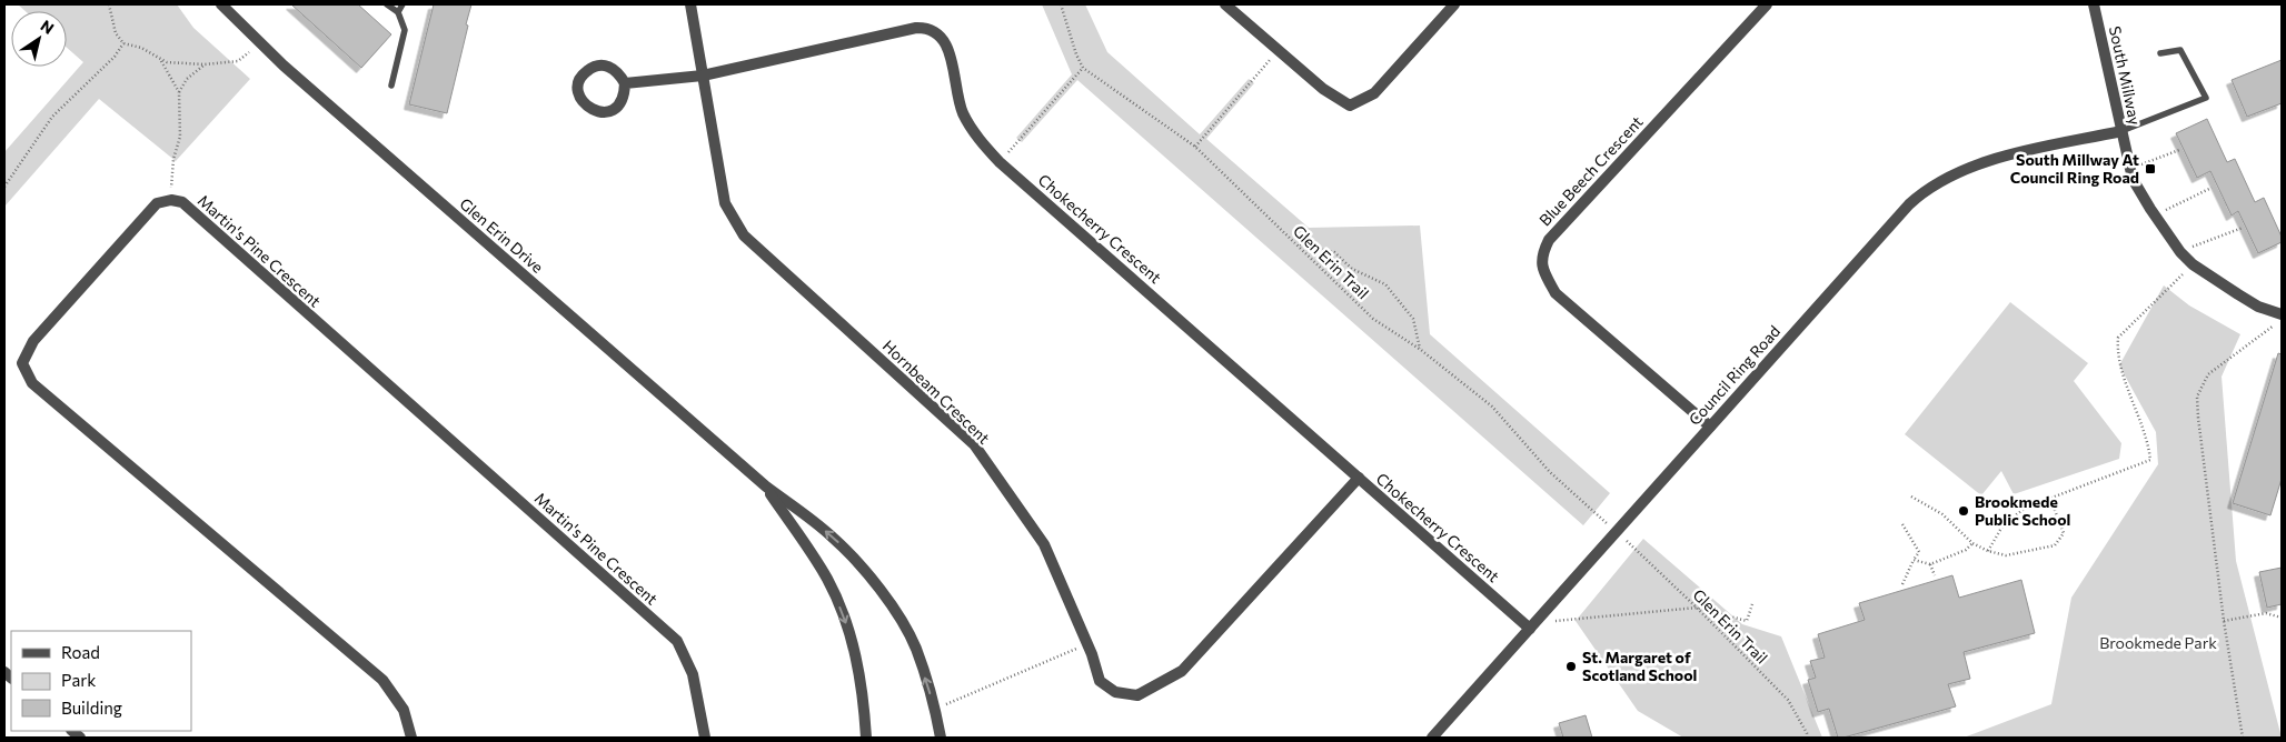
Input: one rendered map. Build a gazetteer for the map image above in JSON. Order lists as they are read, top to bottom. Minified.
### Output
{"streets":{"street":["South Millway","Blue Beech Crescent","Chokecherry Crescent","Glen Erin Drive","Martin's Pine Crescent","Council Ring Road","Hornbeam Crescent"],"path":["Glen Erin Trail"]},"crossings":[["South Millway","Council Ring Road"],["Blue Beech Crescent","Council Ring Road"],["Chokecherry Crescent","Council Ring Road"],["Chokecherry Crescent","Hornbeam Crescent"]],"parks":["Brookmede Park"],"places":{"transit":["South Millway At Council Ring Road"],"other":["Brookmede Public School","St. Margaret of Scotland School"]},"legend":["Road","Park","Building"],"north":"top right"}
